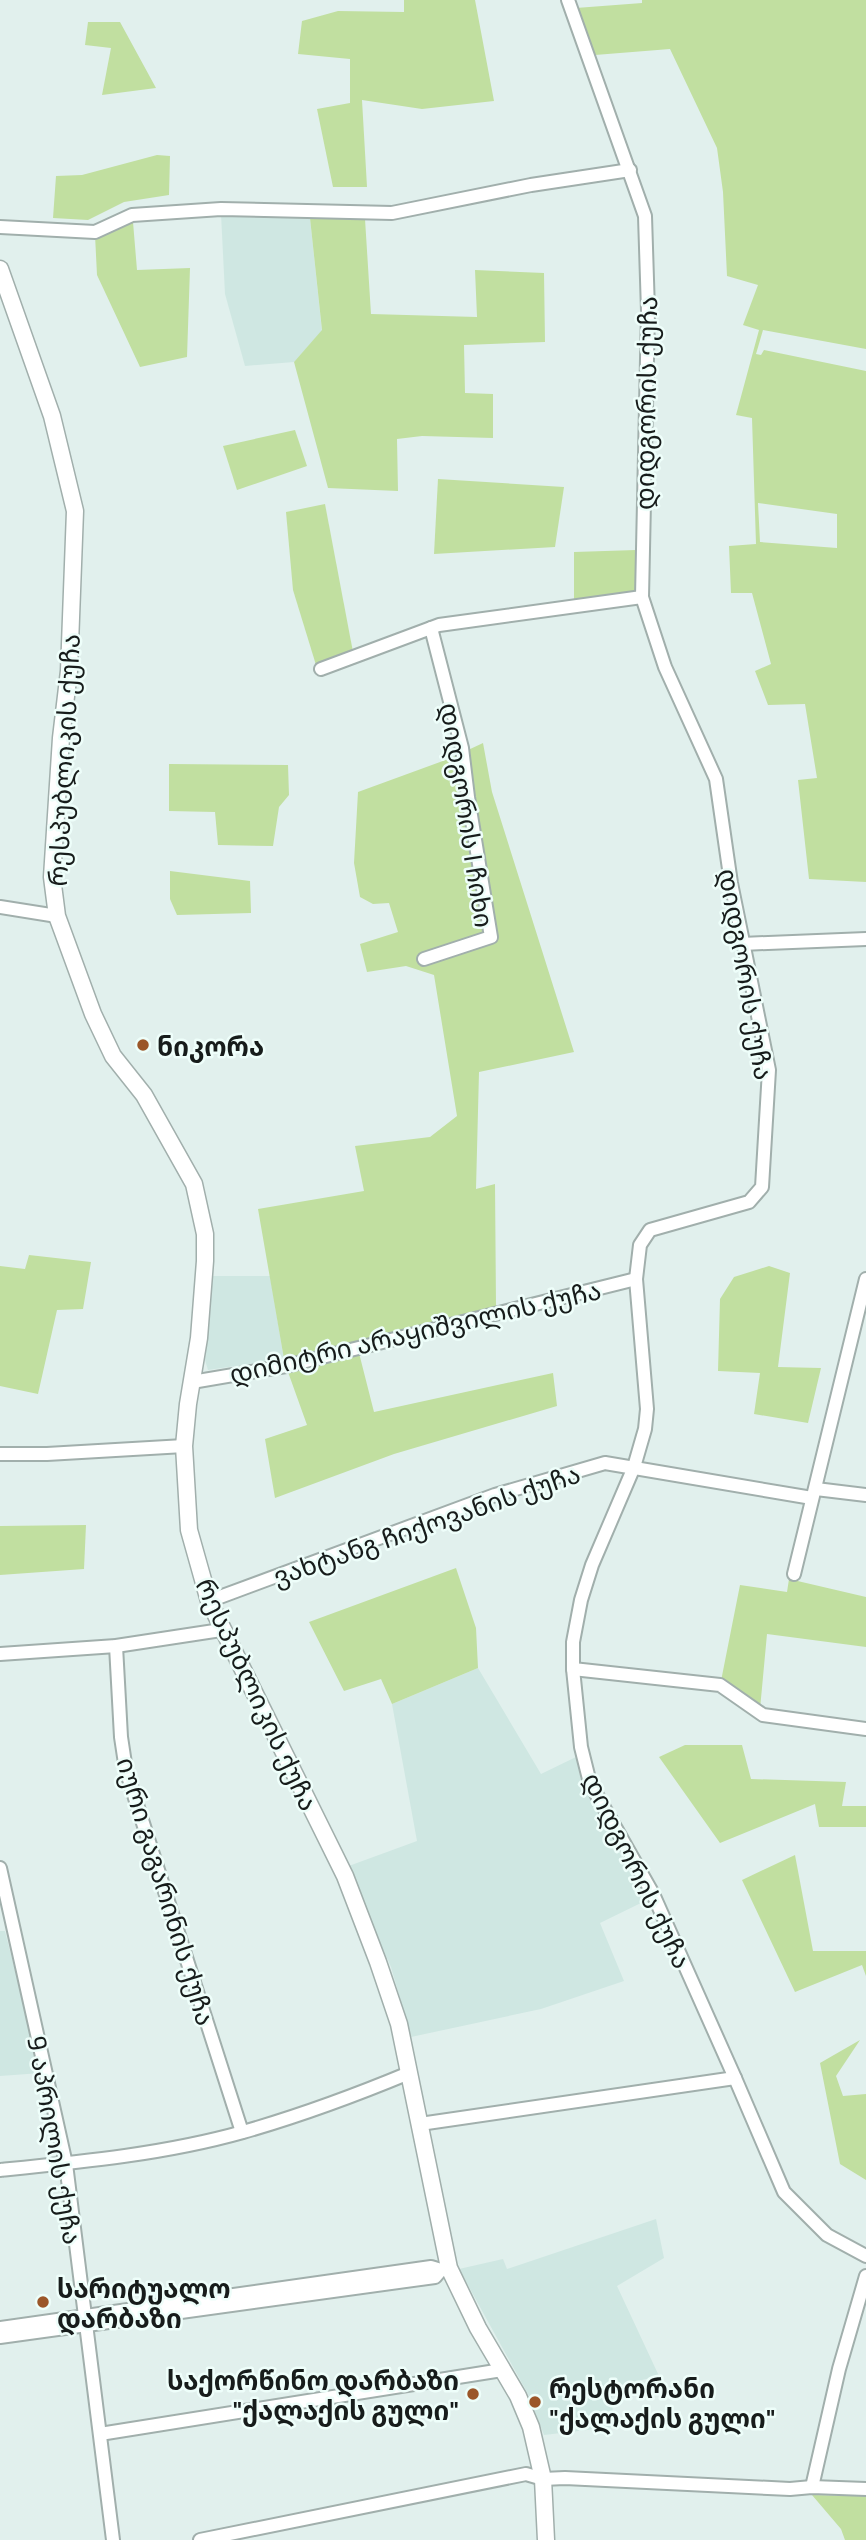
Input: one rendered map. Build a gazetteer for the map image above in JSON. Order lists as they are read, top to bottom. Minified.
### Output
{"streets":{"main road":["რესპუბლიკის ქუჩა"],"street":["დიდგორის ქუჩა","დიდგორის I ჩიხი","დიმიტრი არაყიშვილის ქუჩა","ვახტანგ ჩიქოვანის ქუჩა","იური გაგარინის ქუჩა","9 აპრილის ქუჩა"]},"crossings":[["დიდგორის ქუჩა","დიმიტრი არაყიშვილის ქუჩა"],["დიდგორის ქუჩა","ვახტანგ ჩიქოვანის ქუჩა"],["რესპუბლიკის ქუჩა","დიმიტრი არაყიშვილის ქუჩა"],["რესპუბლიკის ქუჩა","ვახტანგ ჩიქოვანის ქუჩა"]],"places":["ნიკორა","სარიტუალო დარბაზი","საქორწინო დარბაზი \"ქალაქის გული\"","რესტორანი \"ქალაქის გული\""]}
